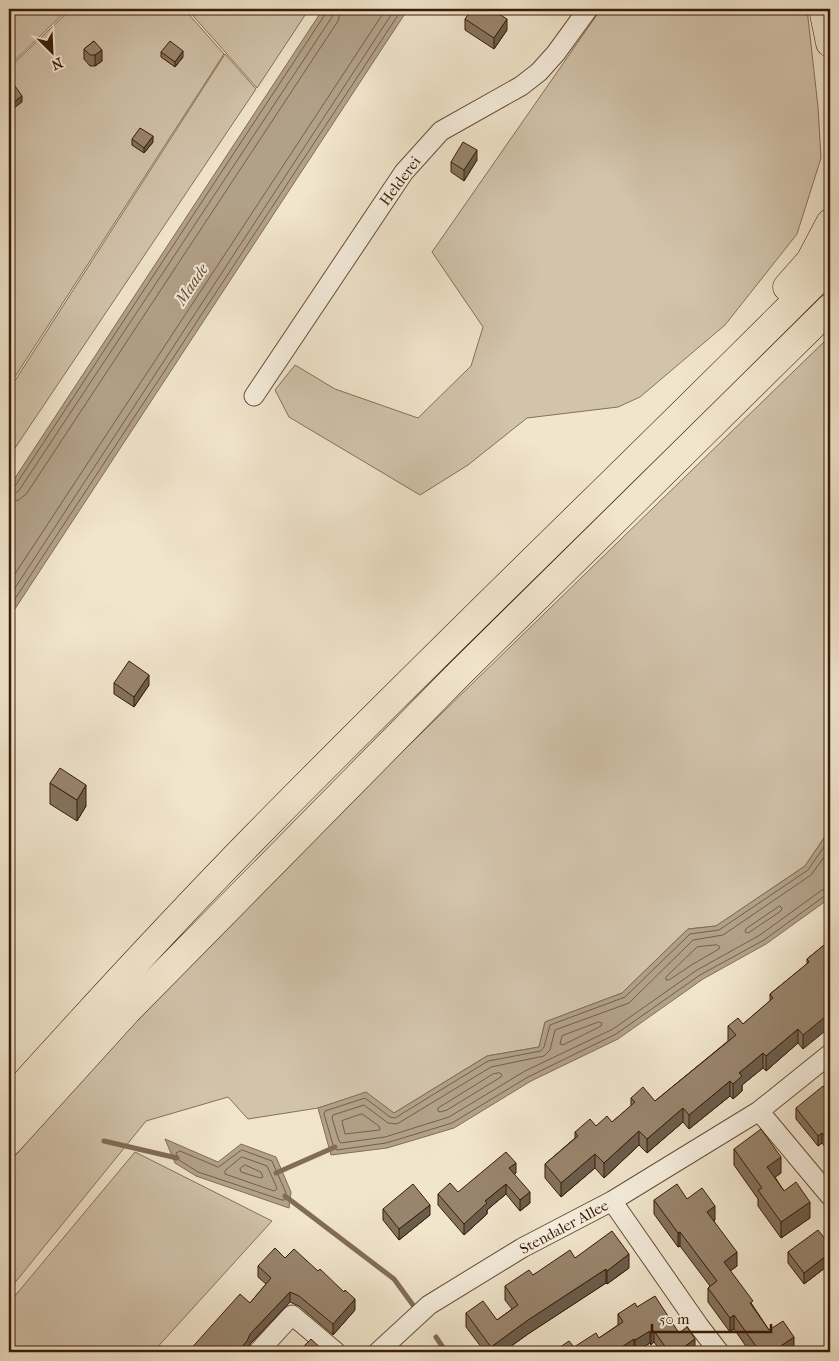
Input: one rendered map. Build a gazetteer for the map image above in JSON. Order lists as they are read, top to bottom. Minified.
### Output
{"streets":{"street":["Helderei","Stendaler Allee"]},"water":["Maade"],"scale_bar":"50 m","north":"bottom right"}
